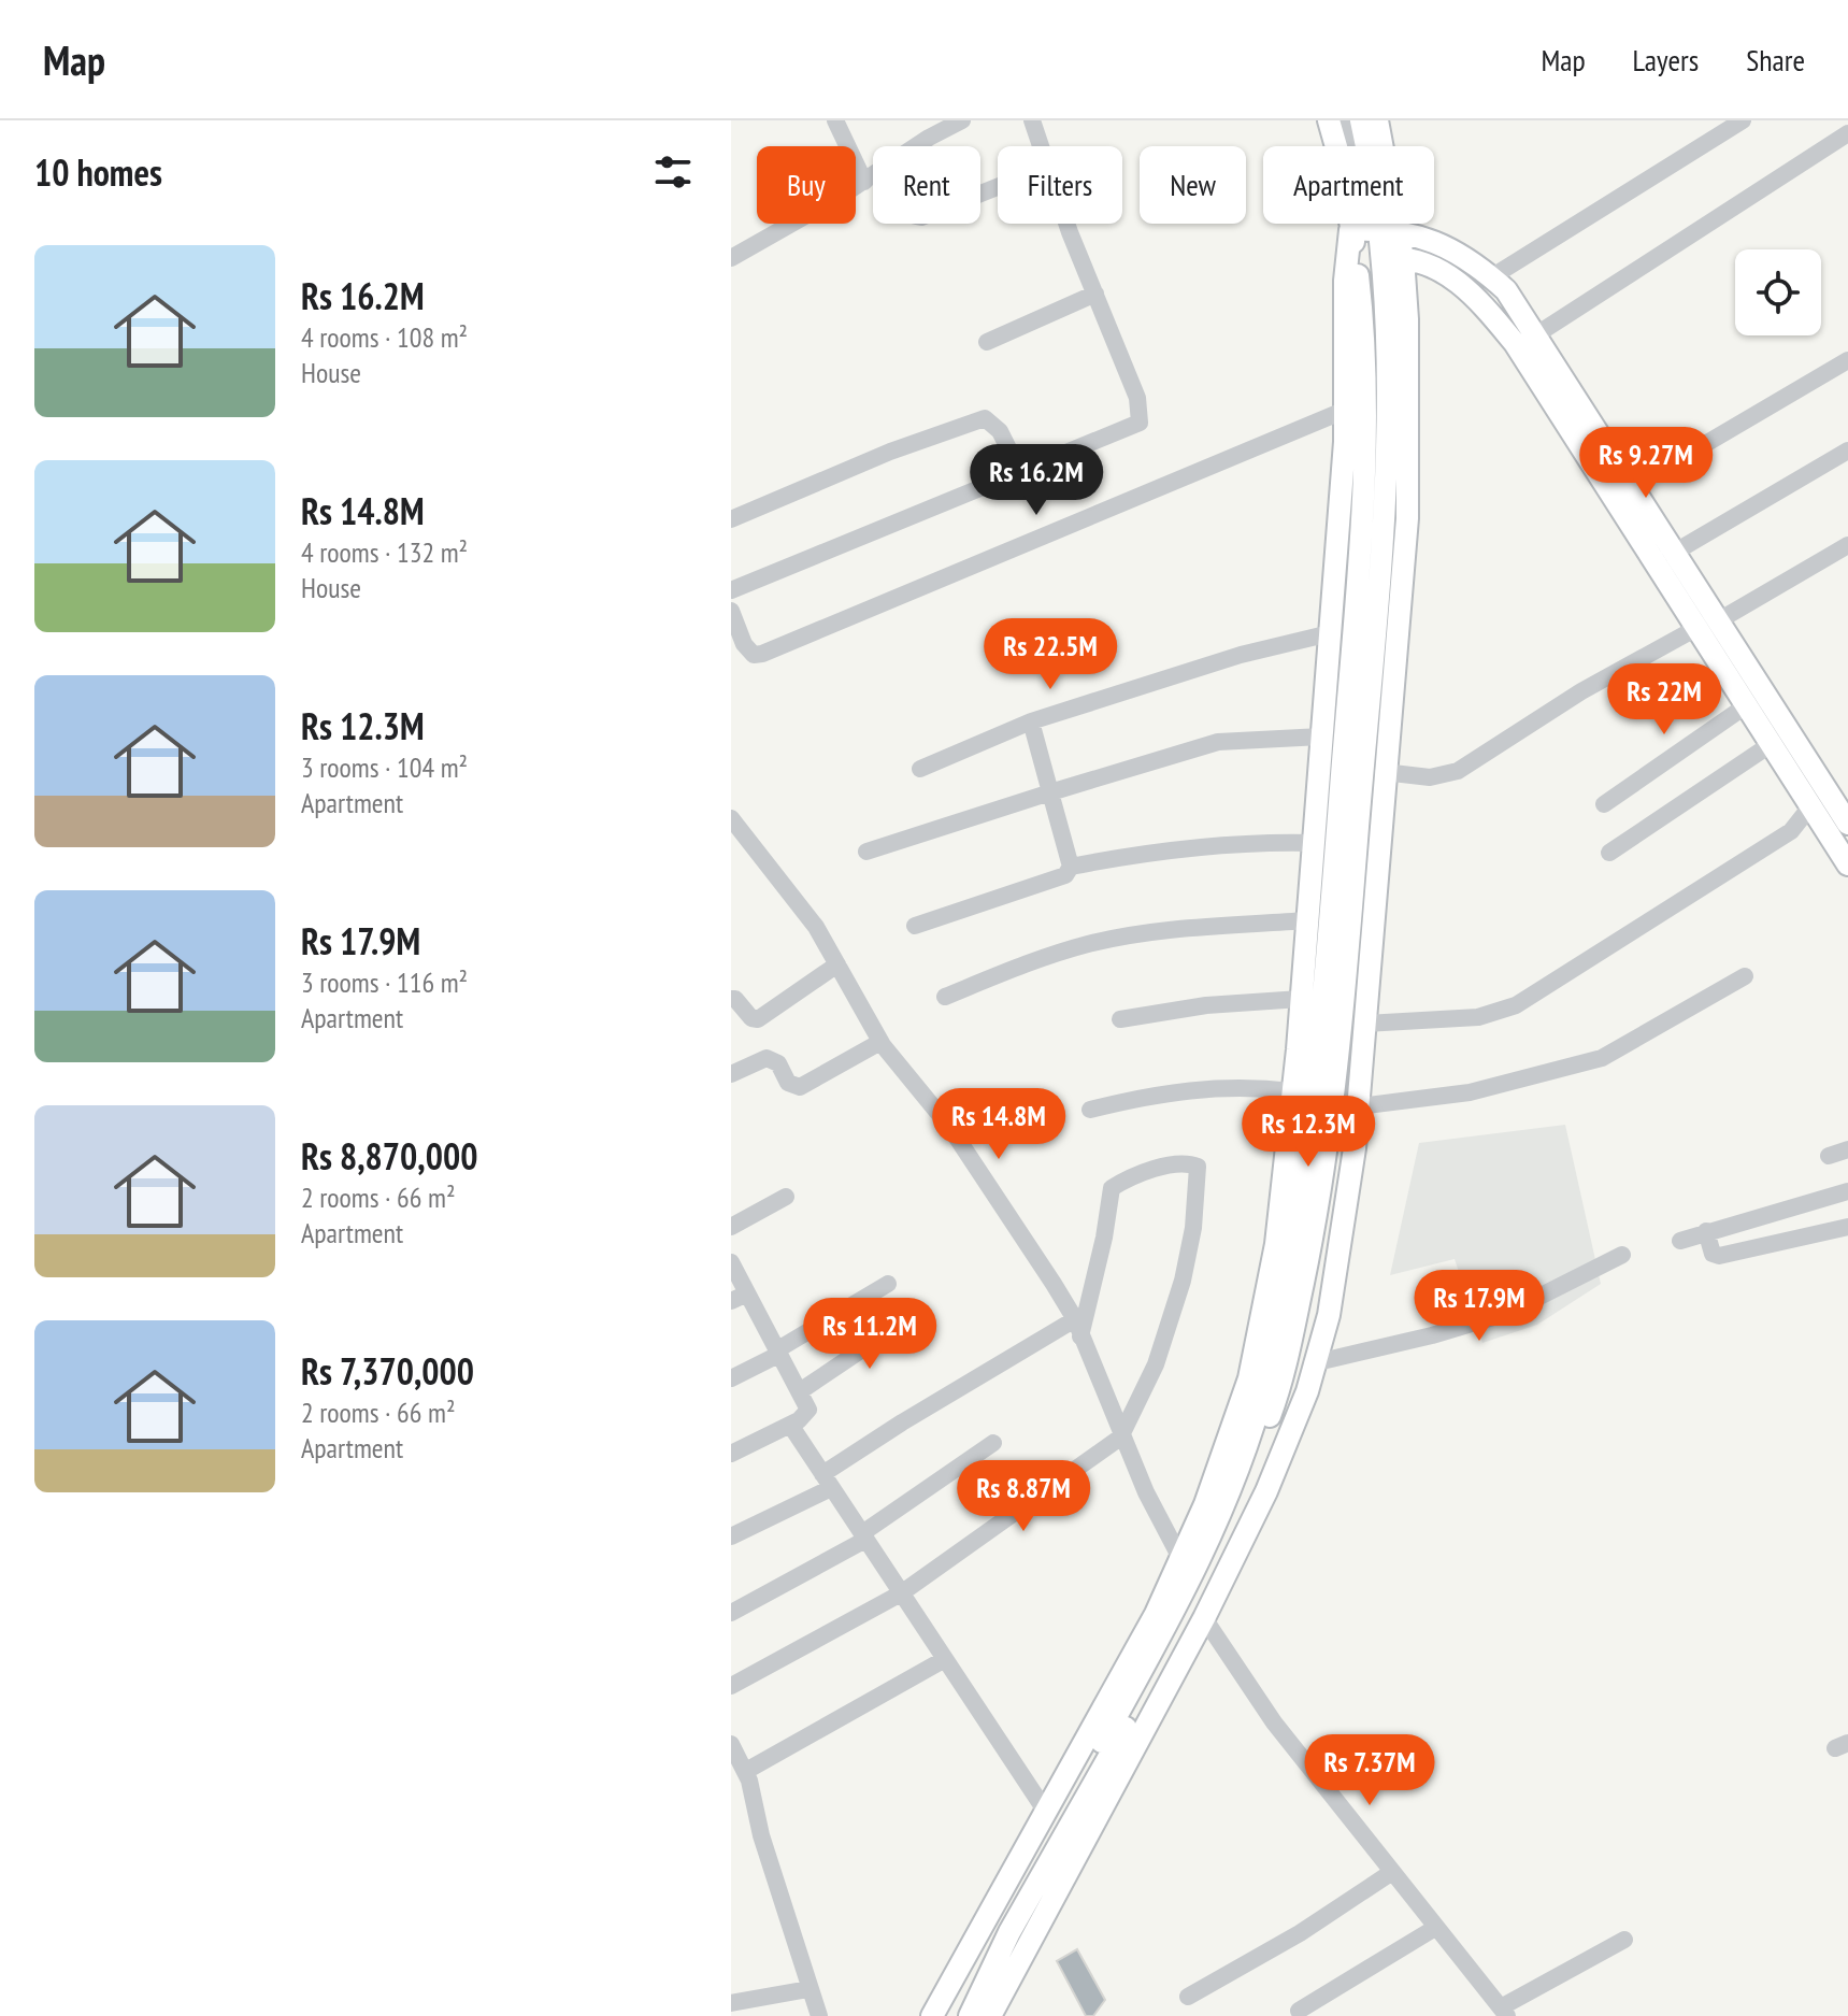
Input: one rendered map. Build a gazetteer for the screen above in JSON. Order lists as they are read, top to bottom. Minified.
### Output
{"page":{"header":"Map","nav":["Map","Layers","Share"],"heading":"10 homes","chip":["Buy","Rent","Filters","New","Apartment"],"list":[{"name":"Rs 16.2M","note":"4 rooms · 108 m² · House"},{"name":"Rs 14.8M","note":"4 rooms · 132 m² · House"},{"name":"Rs 12.3M","note":"3 rooms · 104 m² · Apartment"},{"name":"Rs 17.9M","note":"3 rooms · 116 m² · Apartment"},{"name":"Rs 8,870,000","note":"2 rooms · 66 m² · Apartment"},{"name":"Rs 7,370,000","note":"2 rooms · 66 m² · Apartment"}],"price":["Rs 9.27M","Rs 16.2M","Rs 22.5M","Rs 22M","Rs 14.8M","Rs 12.3M","Rs 17.9M","Rs 11.2M","Rs 8.87M","Rs 7.37M"]}}
